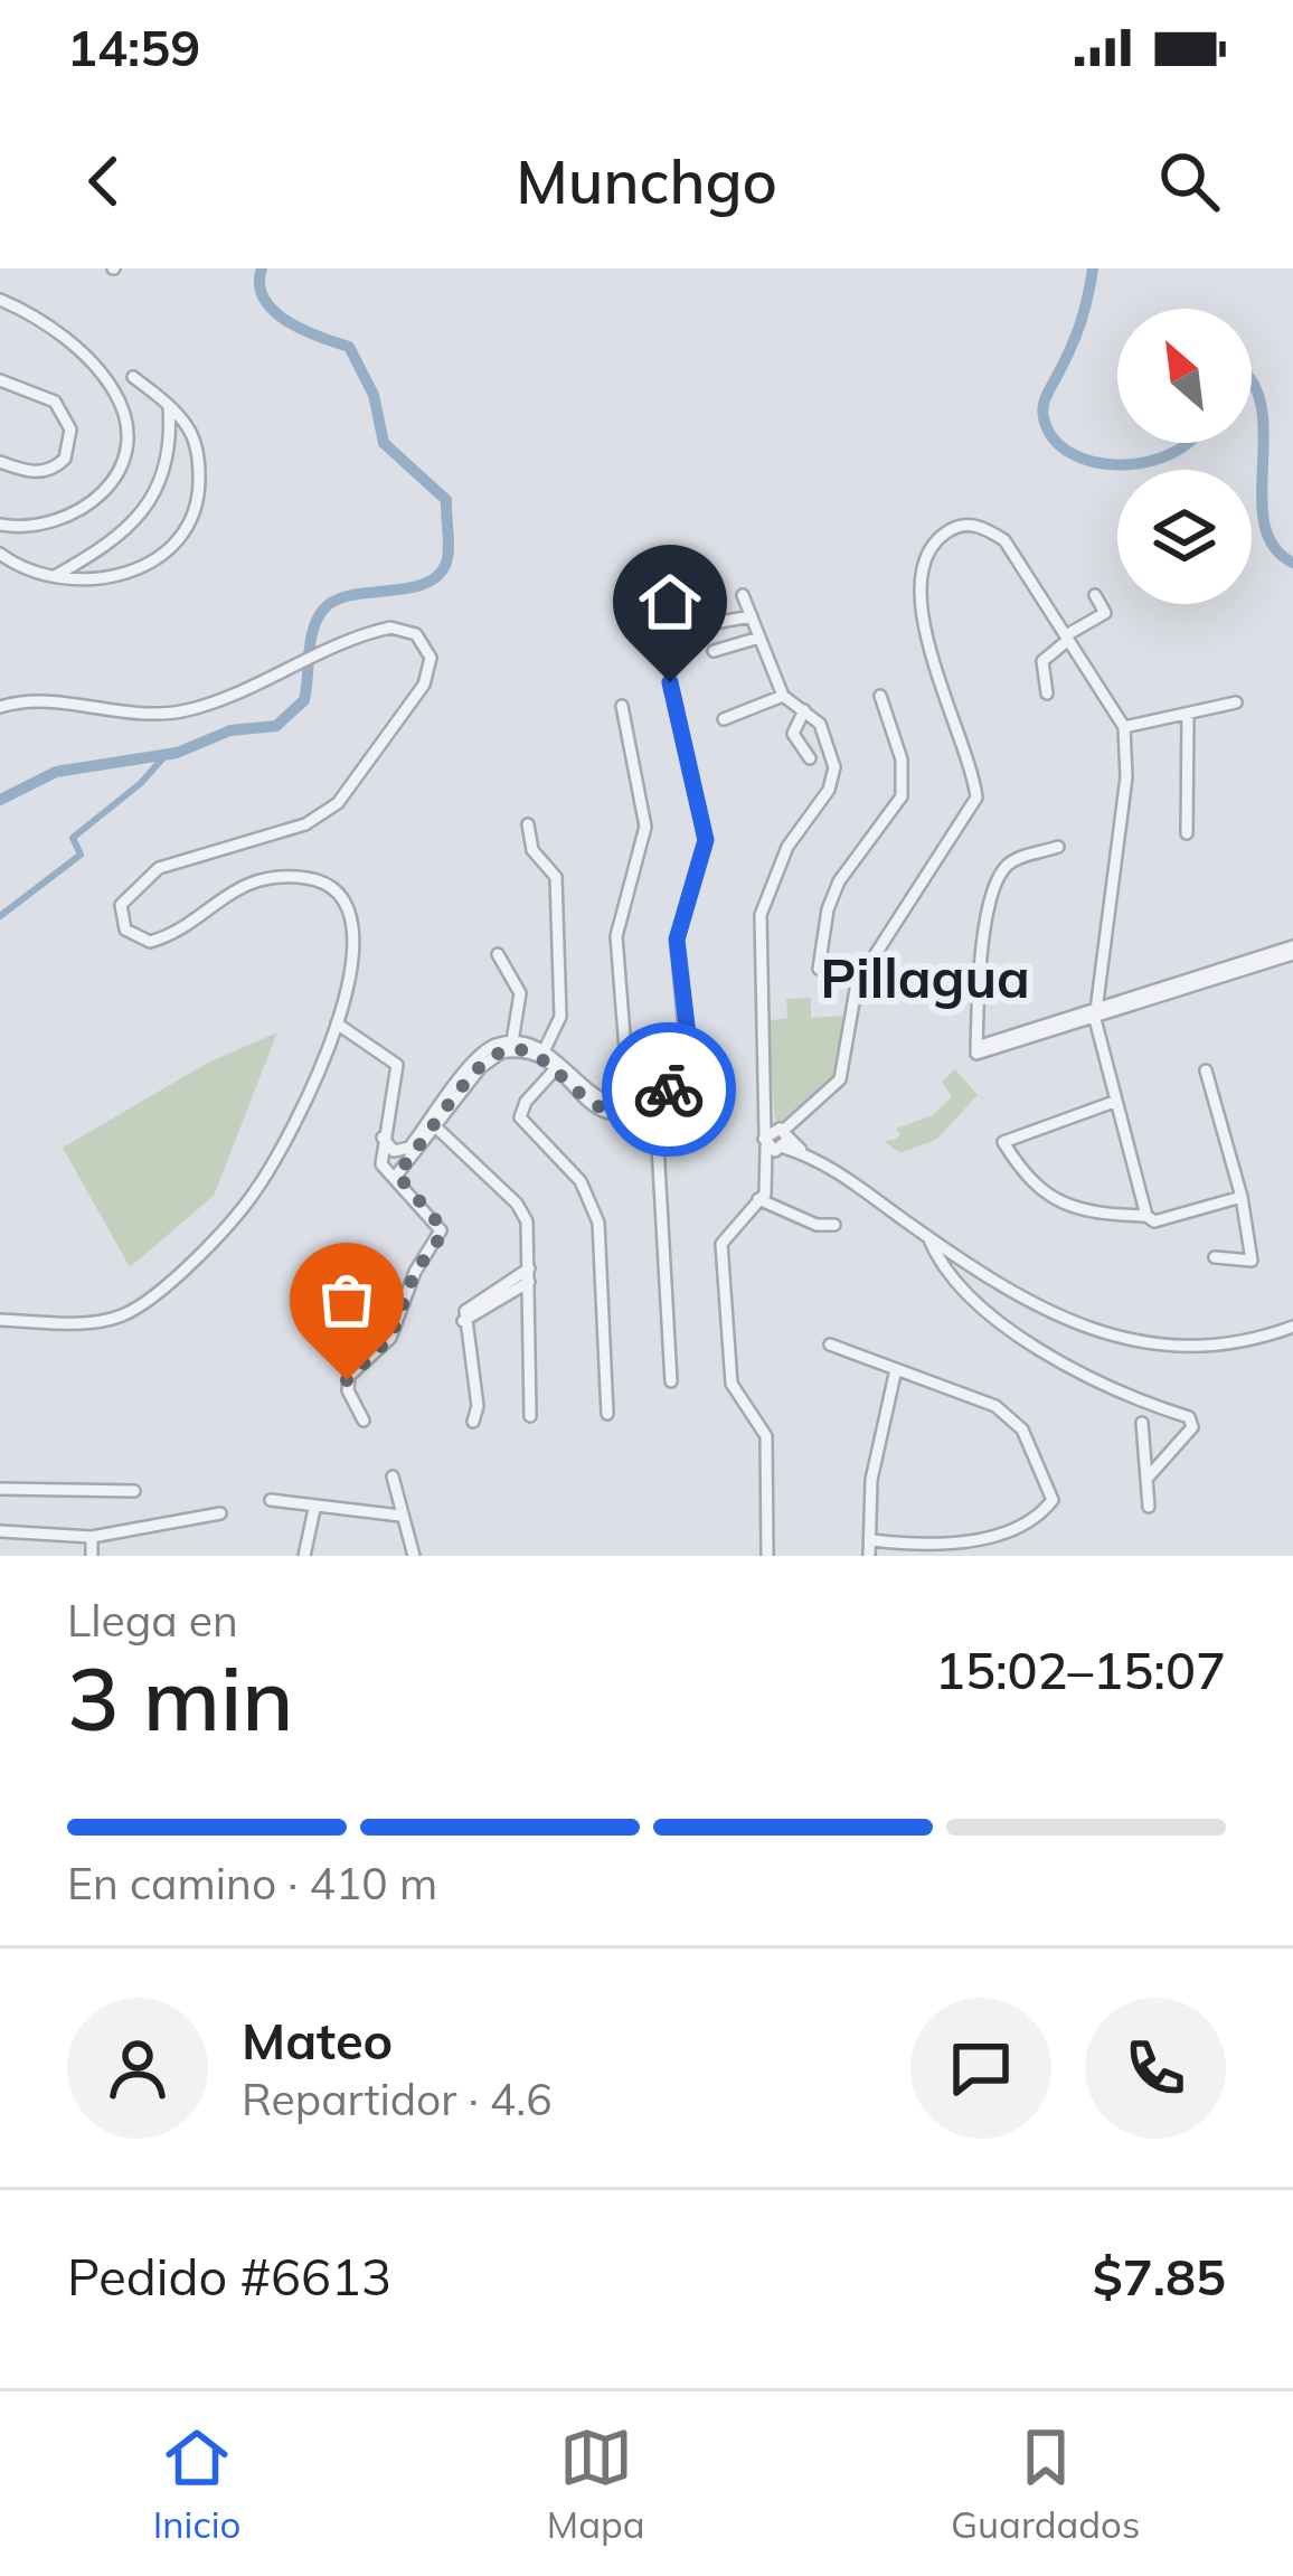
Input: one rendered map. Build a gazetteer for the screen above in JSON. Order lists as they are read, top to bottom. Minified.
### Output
{"districts":["Pillagua"],"north":"top left","page":{"status":"14:59","header":"Munchgo","heading":["3 min","Llega en","15:02–15:07"],"panel":["Mateo","Repartidor · 4.6","Pedido #6613","$7.85"],"bar":"En camino · 410 m","tabs":["Inicio","Mapa","Guardados"]}}
